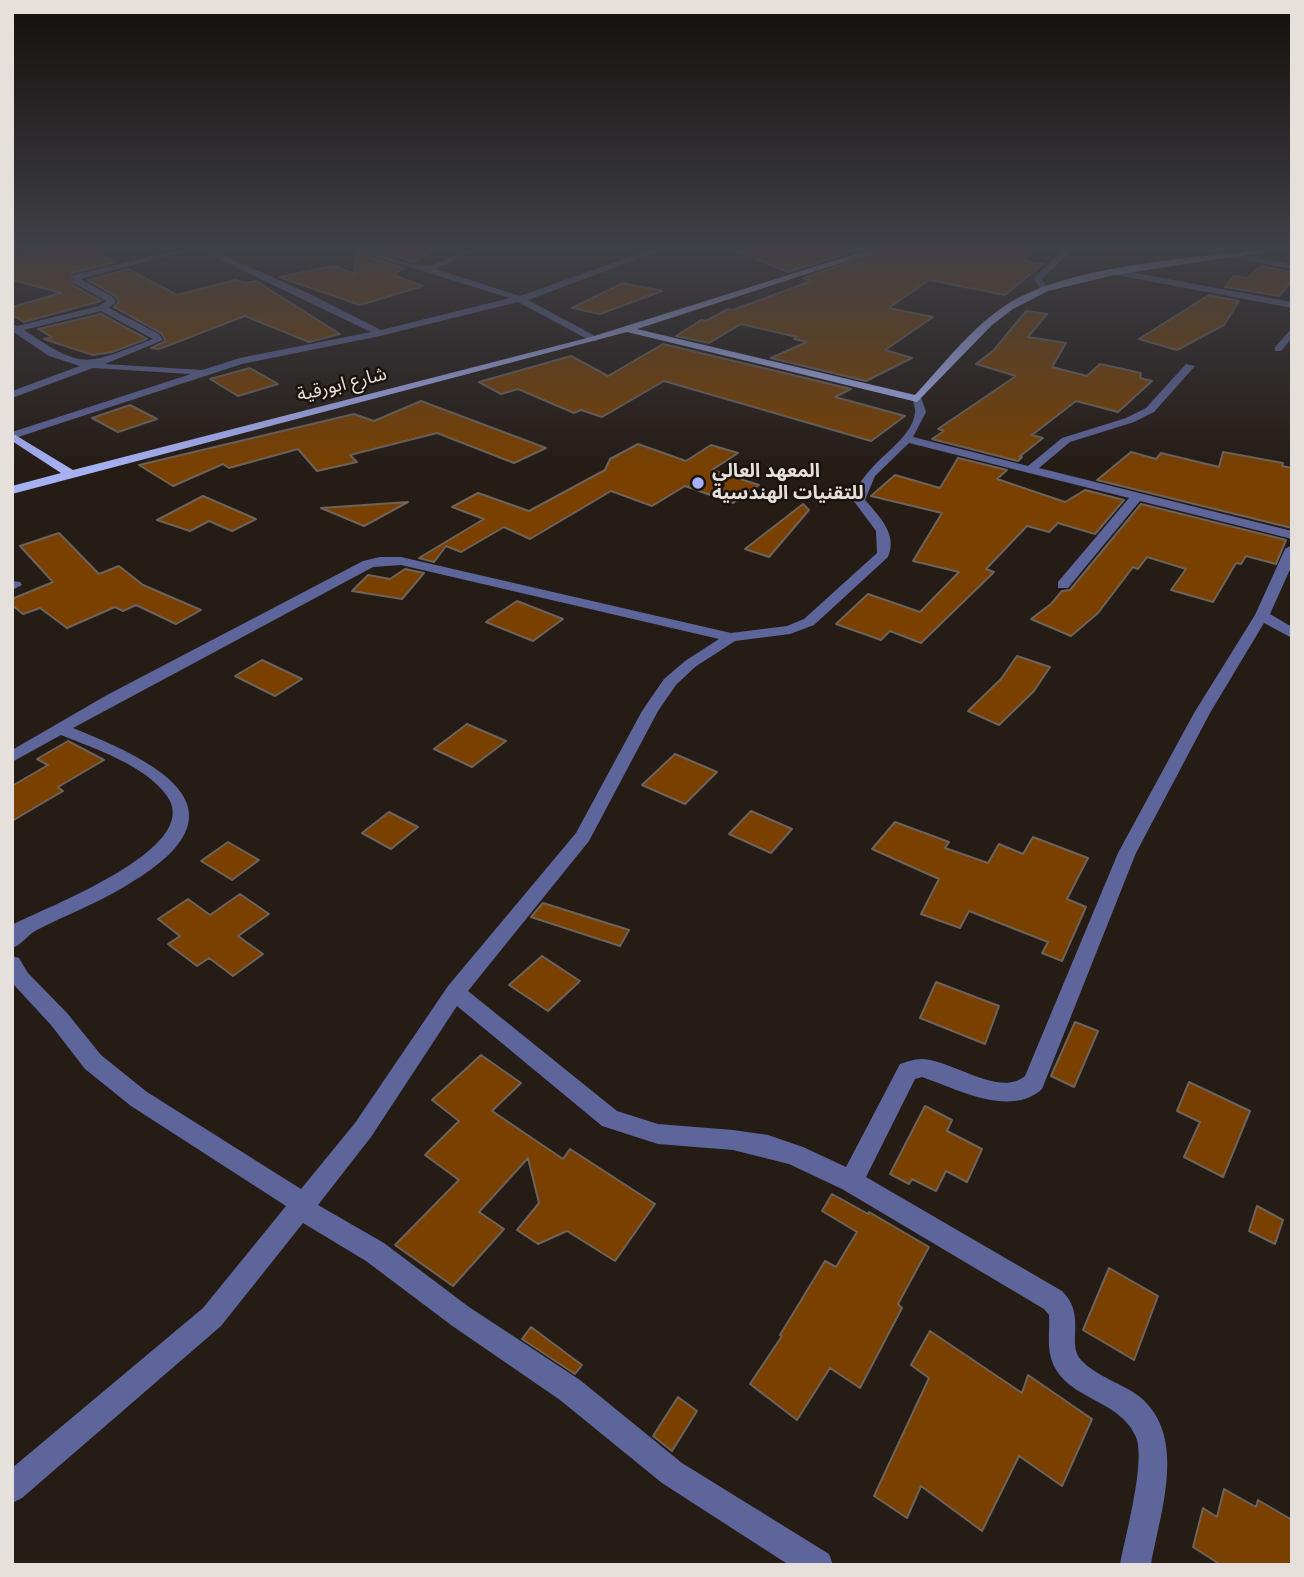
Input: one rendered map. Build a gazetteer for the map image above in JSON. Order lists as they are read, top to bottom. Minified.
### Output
{"streets":{"main road":["شارع ابورقية"]},"places":["المعهد العالي للتقنيات الهندسية"]}
